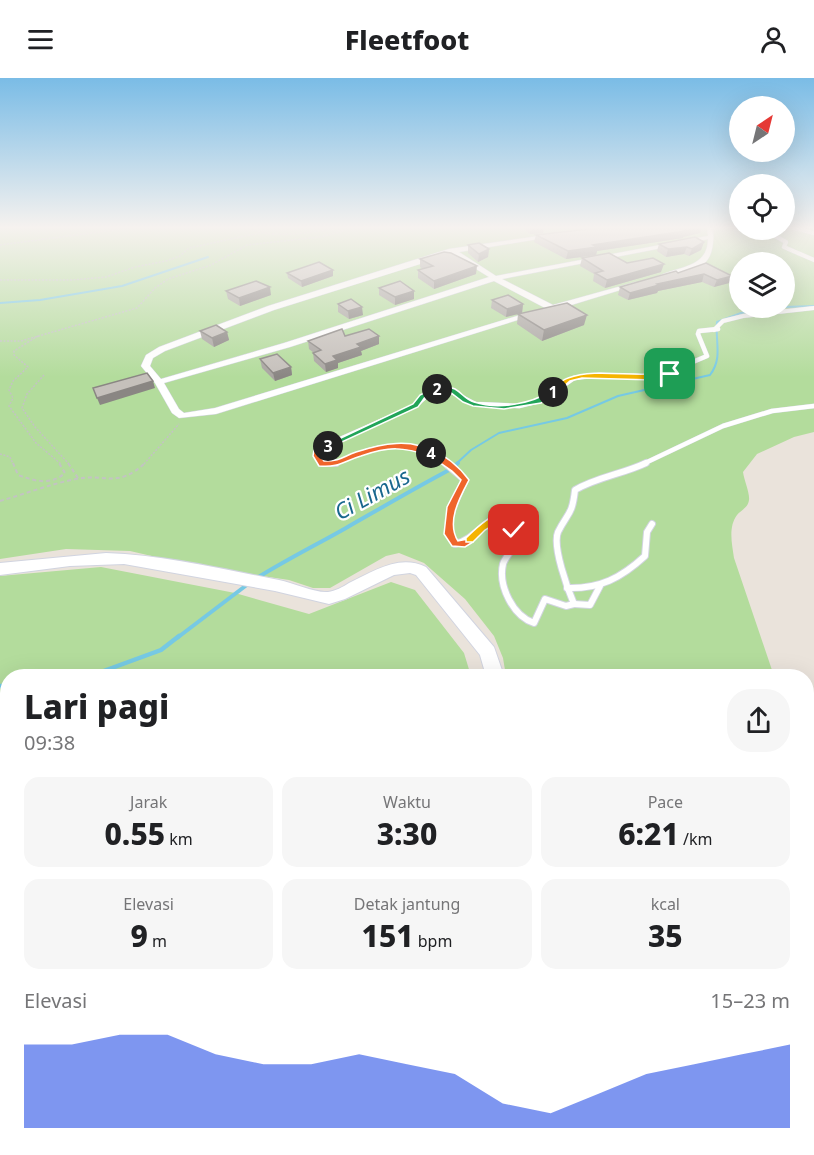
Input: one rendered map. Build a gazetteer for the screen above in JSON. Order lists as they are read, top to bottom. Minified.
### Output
{"water":["Ci Limus"],"north":"top right","page":{"header":"Fleetfoot","pins":["2","1","3","4"],"heading":["Lari pagi","09:38"],"stats":[["Jarak","0.55 km"],["Waktu","3:30"],["Pace","6:21 /km"],["Elevasi","9 m"],["Detak jantung","151 bpm"],["kcal","35"]],"chart":["Elevasi","15–23 m"]}}
